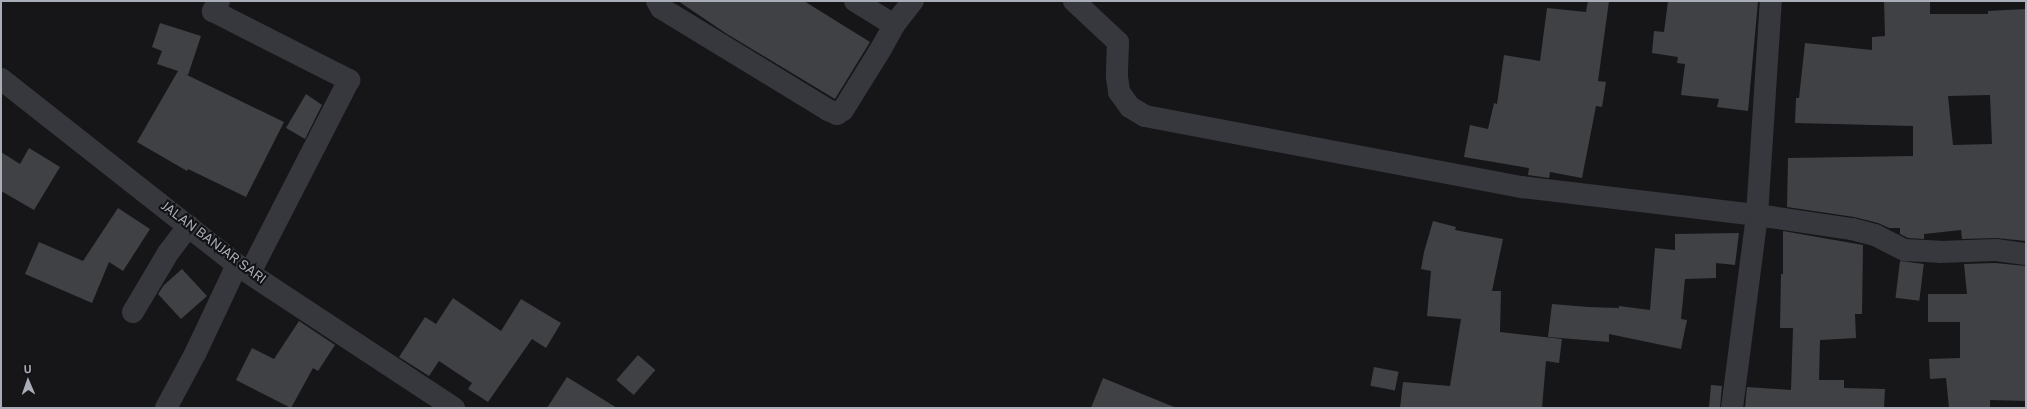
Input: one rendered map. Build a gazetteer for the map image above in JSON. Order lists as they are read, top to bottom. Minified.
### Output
{"streets":{"street":["JALAN BANJAR SARI"]},"north":"top"}
